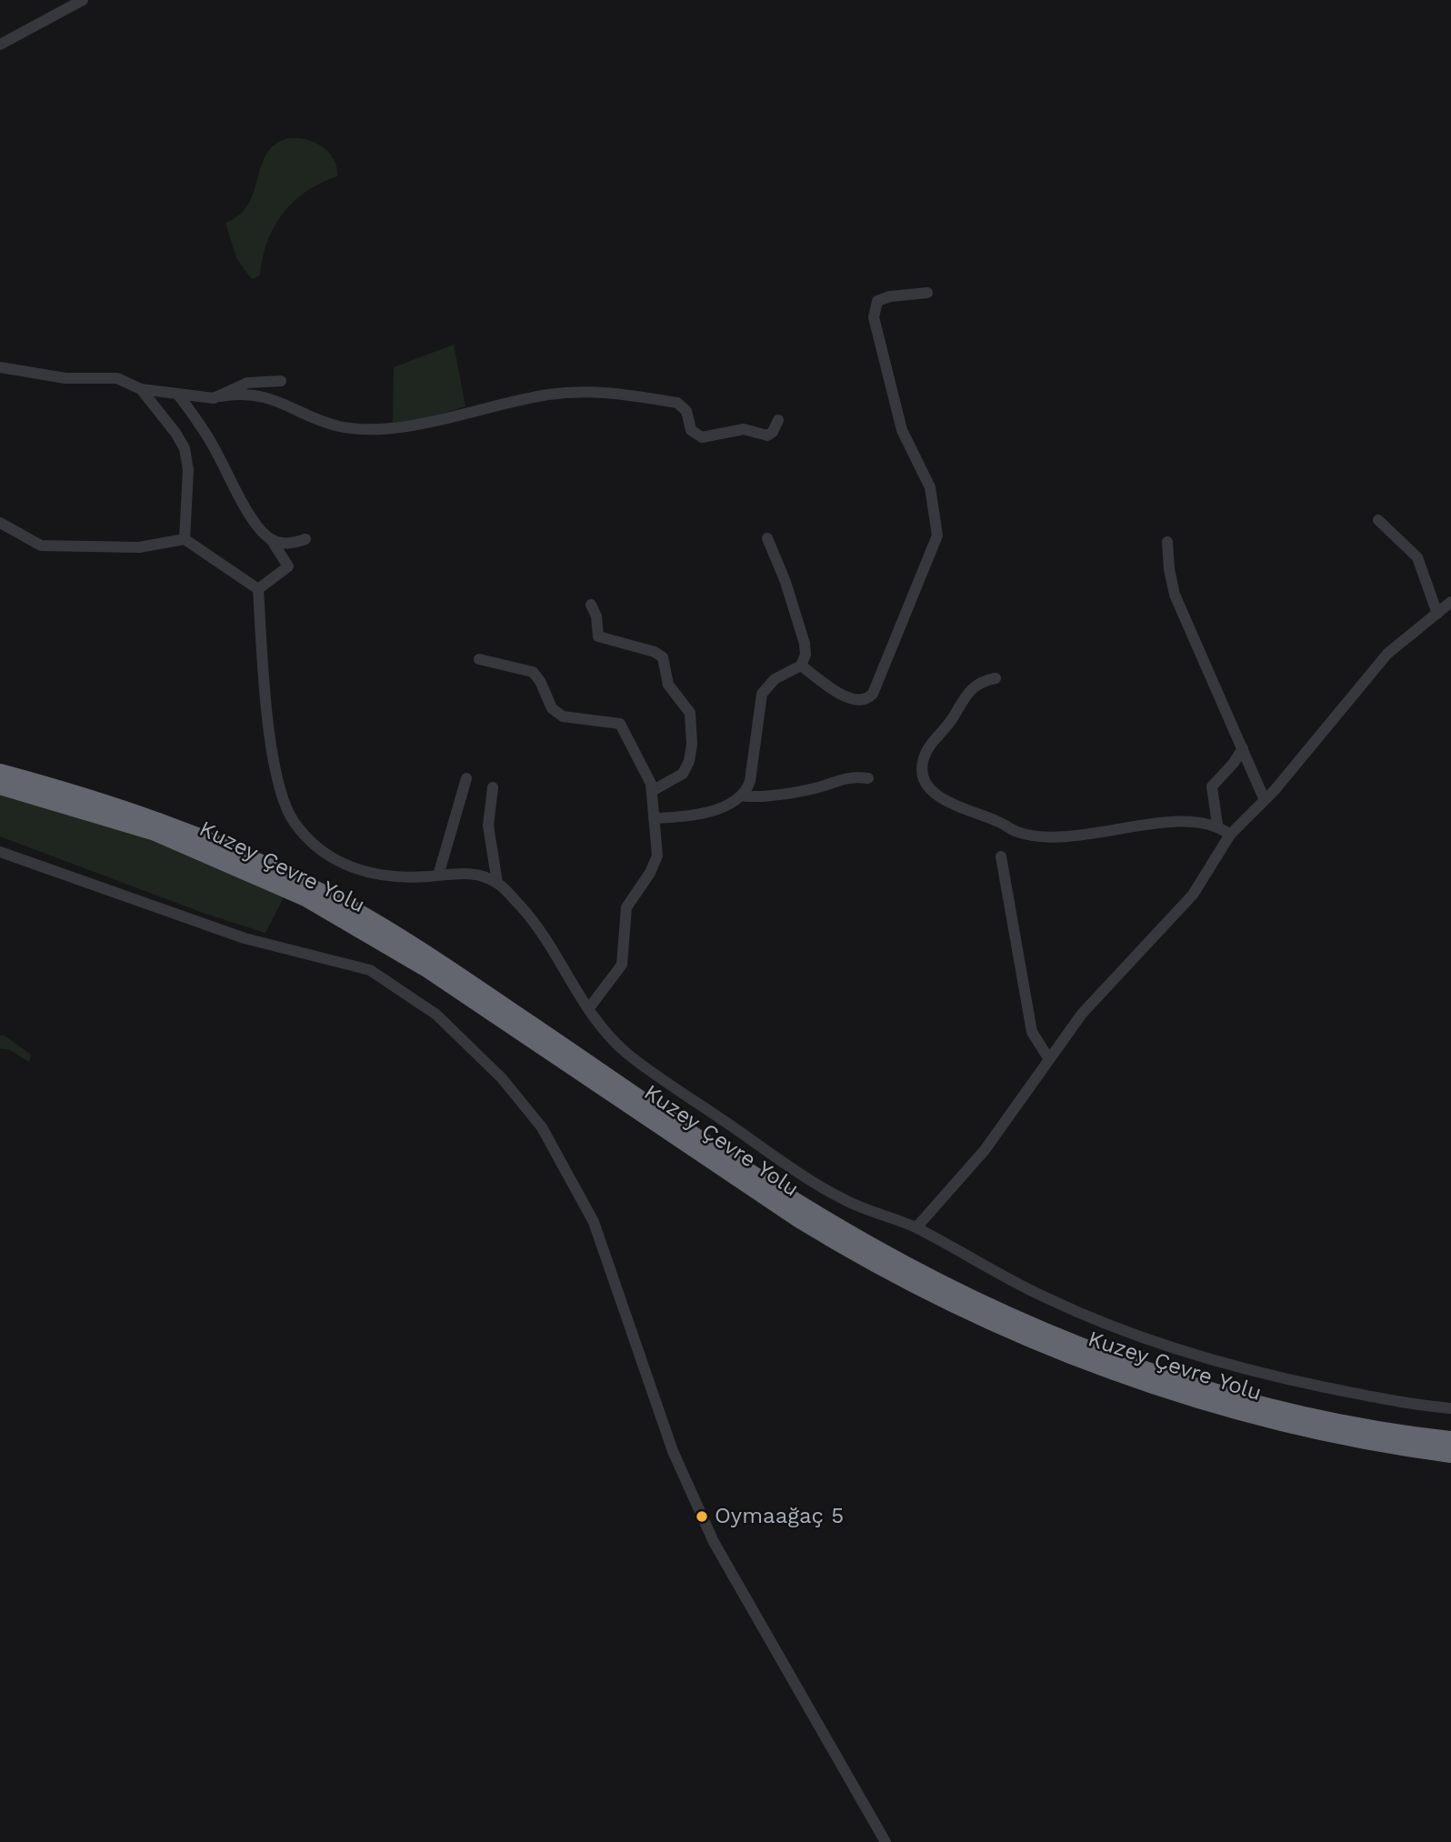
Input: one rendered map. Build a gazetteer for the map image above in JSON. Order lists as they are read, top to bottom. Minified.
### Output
{"streets":{"highway":["Kuzey Çevre Yolu"]},"places":["Oymaağaç 5"]}
